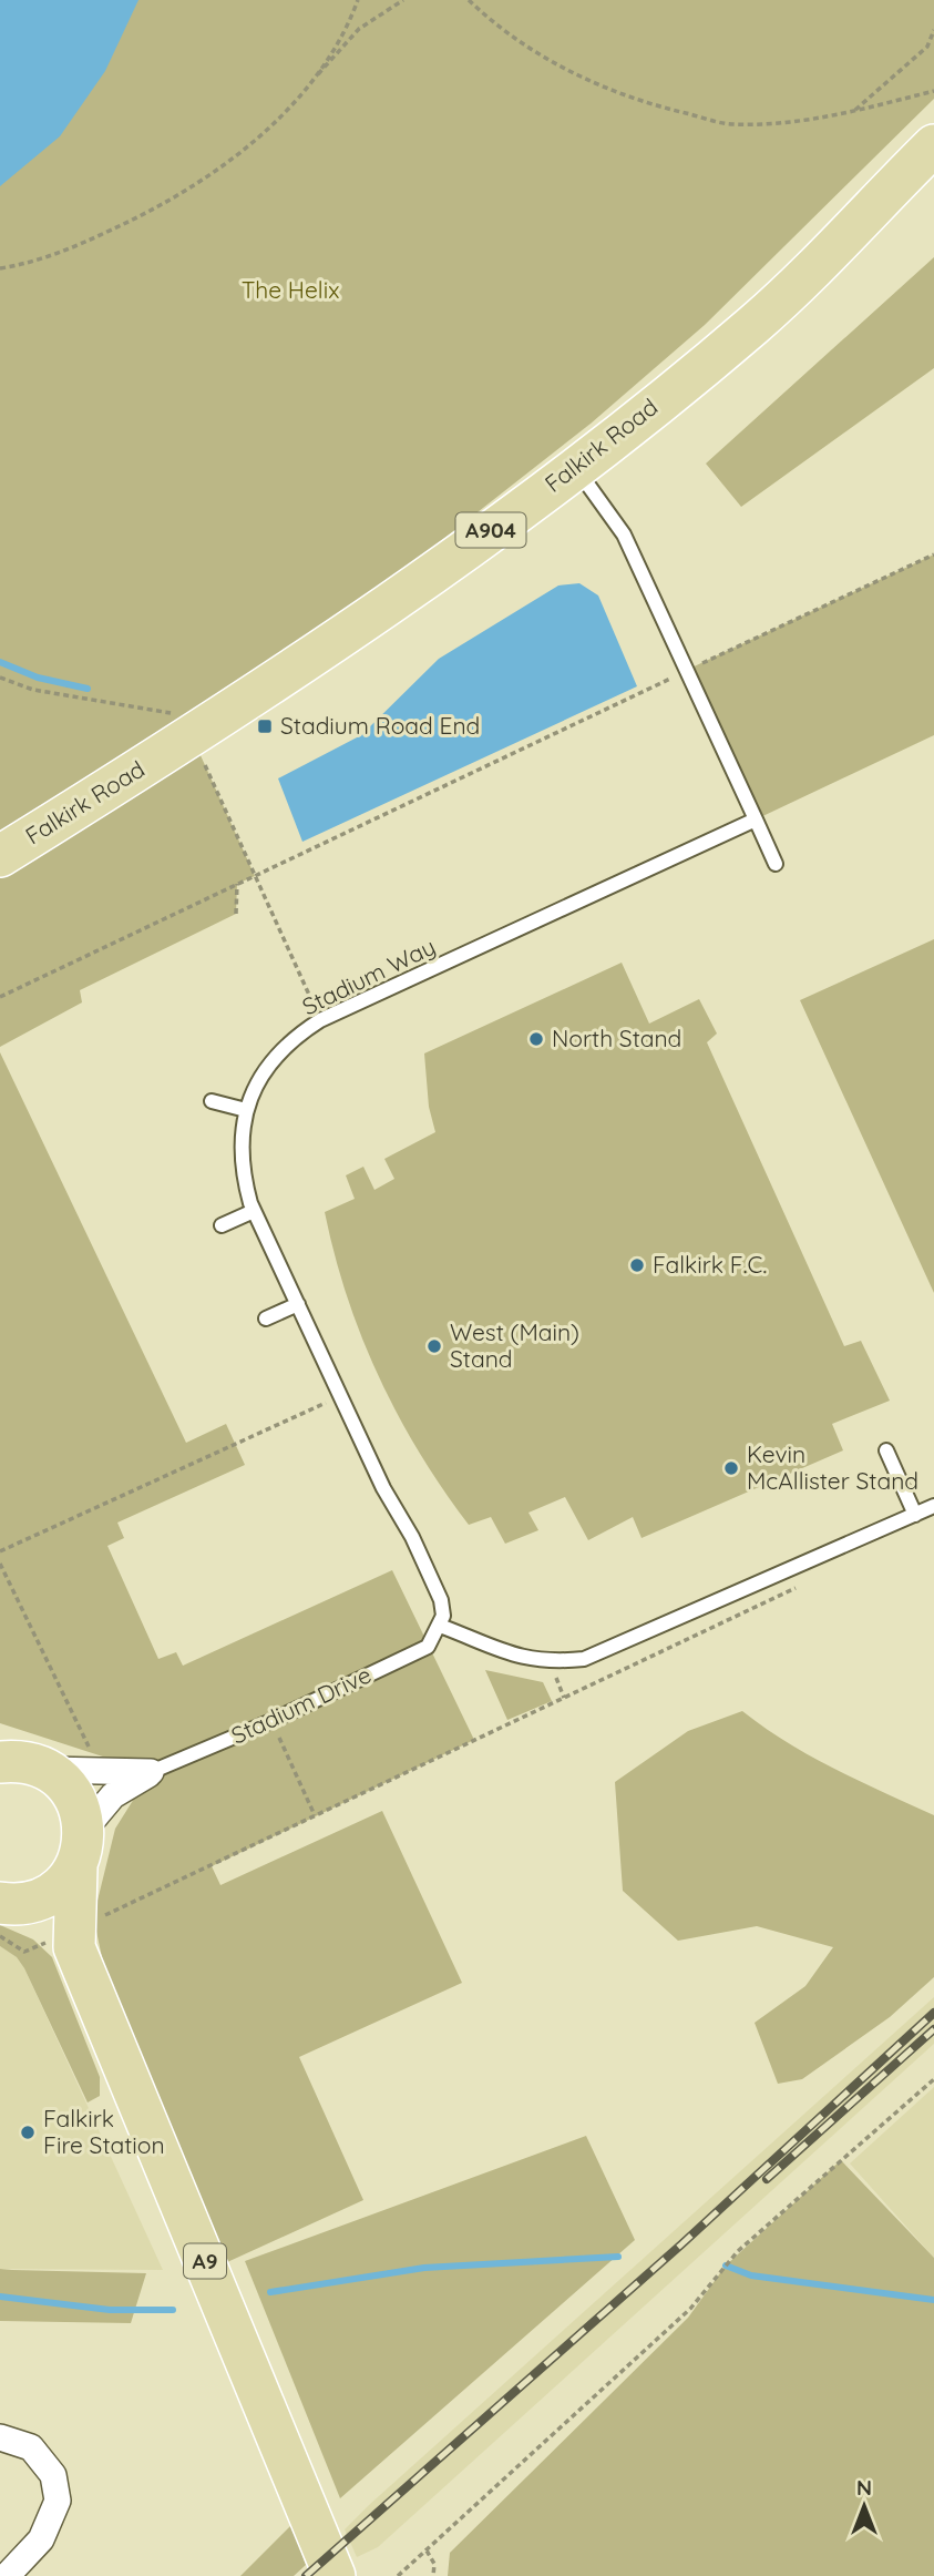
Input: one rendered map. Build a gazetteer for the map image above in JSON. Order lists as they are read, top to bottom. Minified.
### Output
{"streets":{"main road":["Falkirk Road","A904","A9"],"street":["Stadium Drive"],"lane":["Stadium Way"]},"crossings":[["Stadium Way","Stadium Drive"],["Stadium Drive","A9"]],"parks":["The Helix"],"places":{"transit":["Stadium Road End"],"other":["North Stand","Falkirk F.C.","West (Main) Stand","Kevin McAllister Stand","Falkirk Fire Station"]},"north":"top"}
